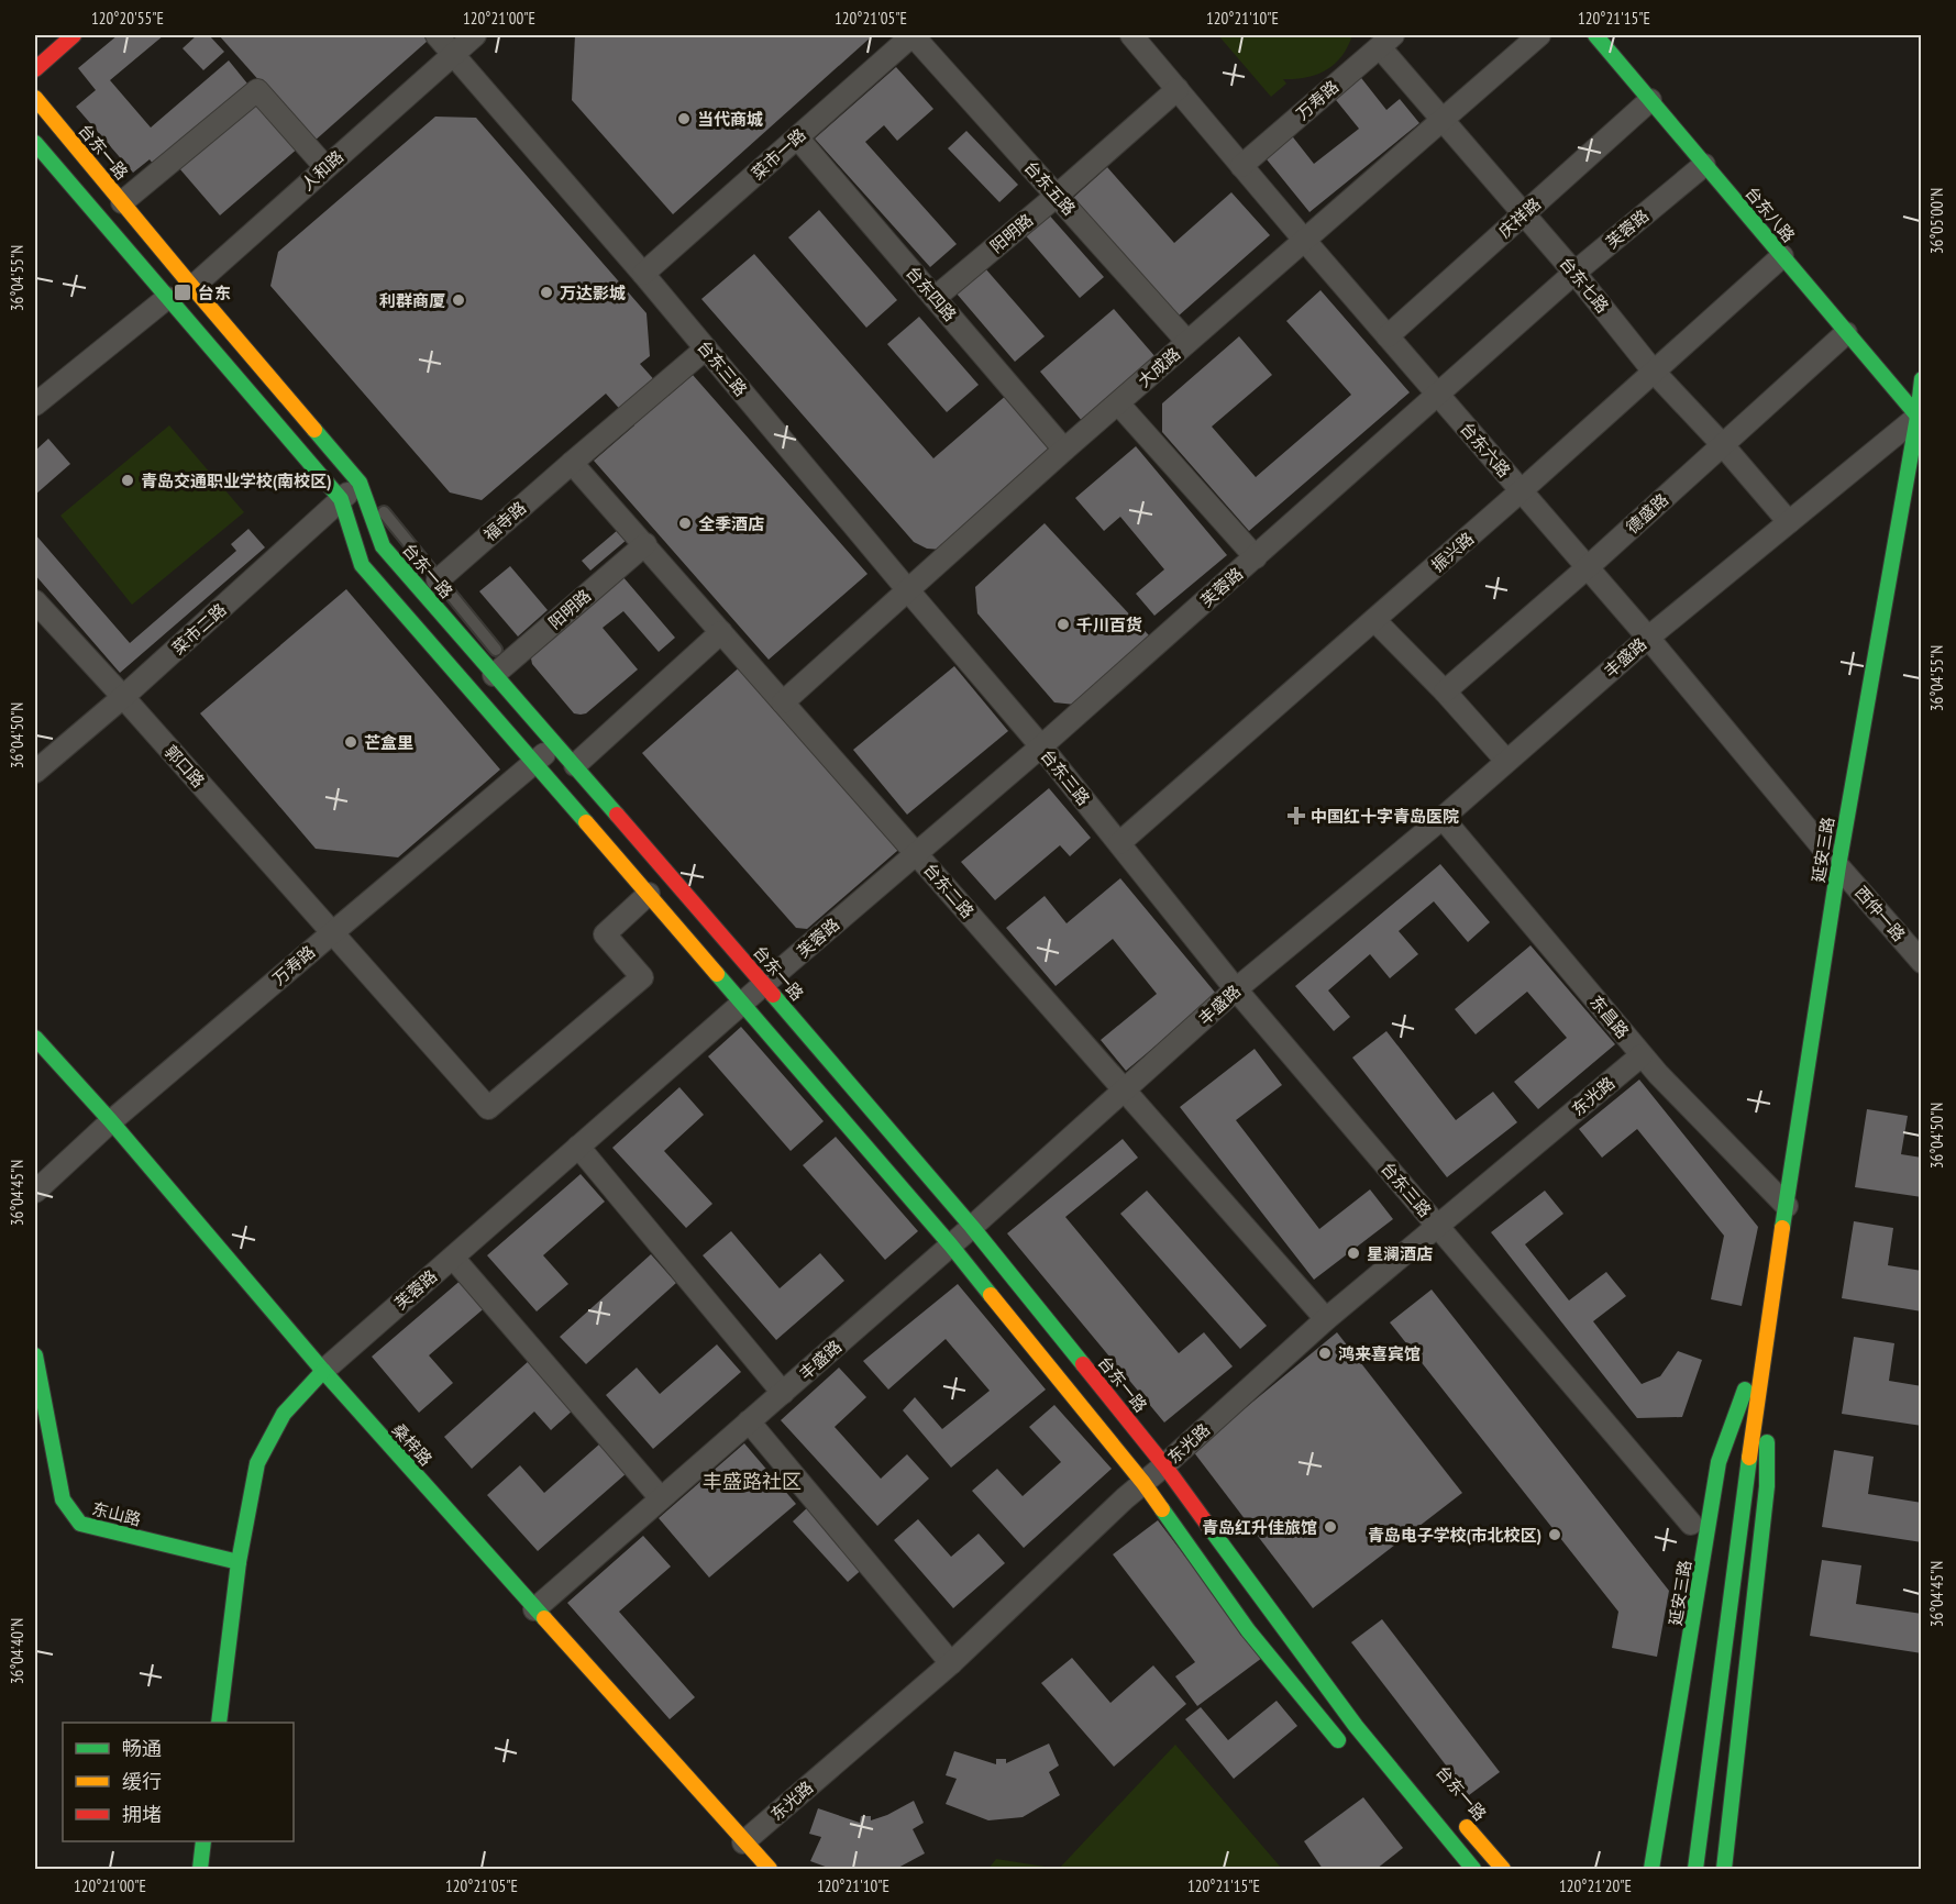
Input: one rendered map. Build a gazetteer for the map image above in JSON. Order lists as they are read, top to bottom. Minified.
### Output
{"streets":{"main road":["台东一路","台东八路","延安三路","桑梓路","东山路"],"street":["万寿路","菜市一路","人和路","台东五路","庆祥路","芙蓉路","阳明路","台东七路","台东四路","大成路","台东三路","台东六路","德盛路","福寺路","振兴路","菜市二路","丰盛路","郭口路","台东二路","西仲一路","东昌路","东光路"]},"crossings":[["万寿路","台东一路"],["万寿路","台东七路"],["万寿路","台东六路"],["万寿路","郭口路"],["万寿路","桑梓路"],["台东一路","人和路"],["台东一路","芙蓉路"],["台东一路","阳明路"],["台东一路","菜市二路"],["台东一路","丰盛路"],["台东一路","东光路"],["菜市一路","台东五路"],["菜市一路","台东四路"],["菜市一路","台东三路"],["人和路","台东三路"],["台东五路","阳明路"],["台东五路","大成路"],["台东八路","庆祥路"],["台东八路","芙蓉路"],["台东八路","德盛路"],["台东八路","振兴路"],["台东八路","丰盛路"],["台东八路","延安三路"],["庆祥路","台东七路"],["庆祥路","台东六路"],["芙蓉路","台东七路"],["芙蓉路","大成路"],["芙蓉路","台东三路"],["芙蓉路","台东六路"],["芙蓉路","台东二路"],["芙蓉路","桑梓路"],["阳明路","台东四路"],["阳明路","台东六路"],["阳明路","台东二路"],["台东七路","大成路"],["台东七路","德盛路"],["台东七路","振兴路"],["台东七路","丰盛路"],["台东四路","大成路"],["大成路","台东三路"],["大成路","台东六路"],["大成路","台东二路"],["台东三路","福寺路"],["台东三路","振兴路"],["台东三路","丰盛路"],["台东三路","东光路"],["台东六路","德盛路"],["台东六路","振兴路"],["台东六路","丰盛路"],["台东六路","延安三路"],["台东六路","西仲一路"],["福寺路","台东二路"],["菜市二路","郭口路"],["丰盛路","延安三路"],["丰盛路","台东二路"],["丰盛路","东昌路"],["丰盛路","桑梓路"],["延安三路","西仲一路"],["延安三路","东昌路"],["台东二路","东光路"],["东昌路","东光路"],["东光路","桑梓路"]],"districts":["丰盛路社区"],"places":{"other":["当代商城","万达影城","利群商厦","青岛交通职业学校(南校区)","全季酒店","千川百货","芒盒里","星澜酒店","鸿来喜宾馆","青岛红升佳旅馆","青岛电子学校(市北校区)"],"transit":["台东"],"health":["中国红十字青岛医院"]},"legend":["畅通","缓行","拥堵"],"coordinates":["120°20'55\"E","120°21'00\"E","120°21'05\"E","120°21'10\"E","120°21'15\"E","36°05'00\"N","36°04'55\"N","36°04'50\"N","36°04'45\"N","36°04'40\"N","120°21'20\"E"]}
